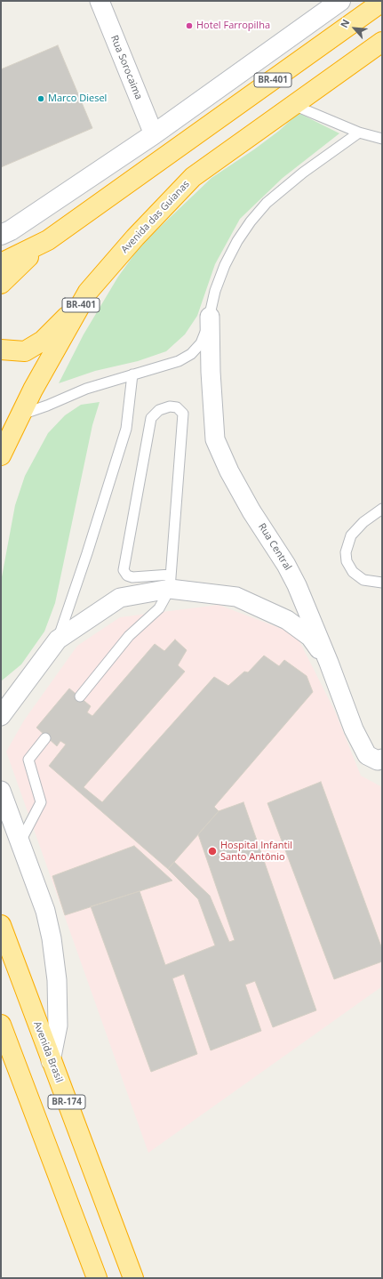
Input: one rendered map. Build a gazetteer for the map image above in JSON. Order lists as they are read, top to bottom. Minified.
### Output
{"streets":{"highway":["BR-401","Avenida das Guianas","Avenida Brasil","BR-174"],"street":["Rua Sorocaima","Rua Central"]},"places":["Hotel Farropilha","Marco Diesel","Hospital Infantil Santo Antônio"],"north":"top left"}
